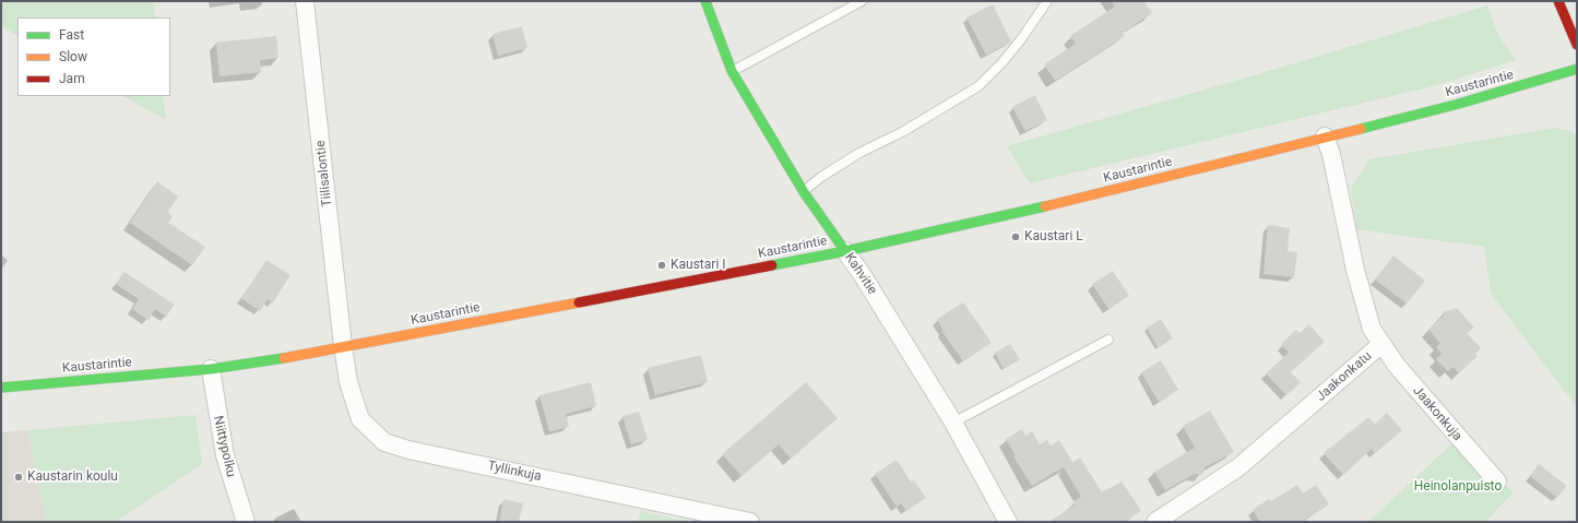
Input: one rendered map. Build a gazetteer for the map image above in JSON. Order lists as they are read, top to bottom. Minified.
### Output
{"streets":{"main road":["Kaustarintie","Kahvitie"],"street":["Tiilisalontie","Jaakonkatu","Jaakonkuja","Niittypolku","Tyllinkuja"]},"crossings":[["Kaustarintie","Tiilisalontie"],["Kaustarintie","Kahvitie"],["Kaustarintie","Jaakonkatu"],["Kaustarintie","Niittypolku"],["Kaustarintie","Tyllinkuja"],["Tiilisalontie","Tyllinkuja"],["Jaakonkatu","Jaakonkuja"]],"parks":["Heinolanpuisto"],"places":["Kaustari L","Kaustari I","Kaustarin koulu"],"legend":["Fast","Slow","Jam"]}
